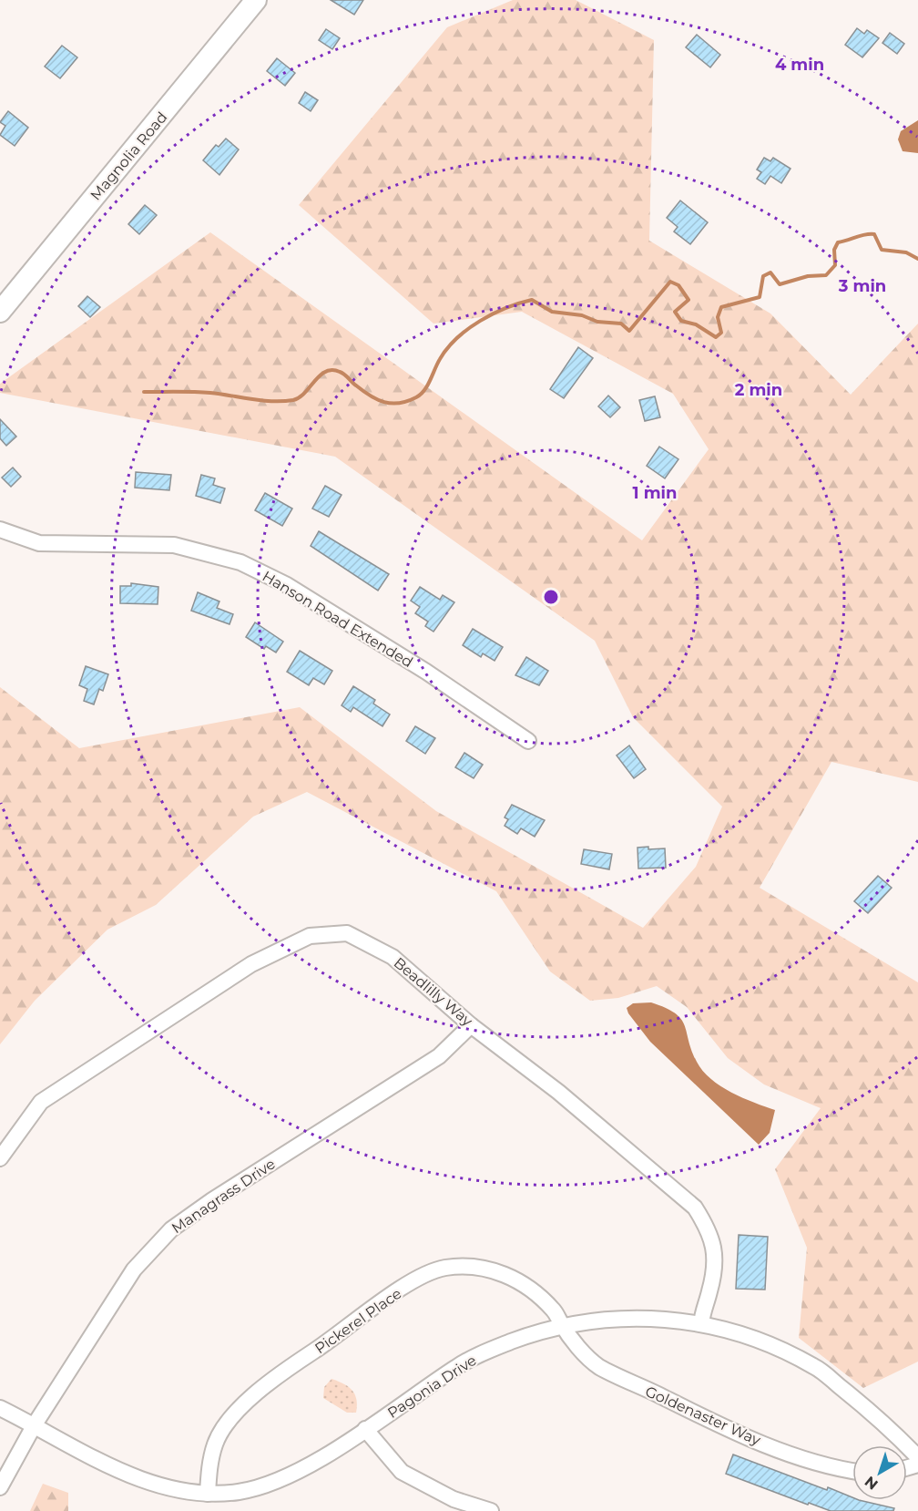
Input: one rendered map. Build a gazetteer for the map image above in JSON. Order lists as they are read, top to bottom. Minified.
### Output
{"streets":{"main road":["Magnolia Road"],"street":["Hanson Road Extended","Beadlilly Way","Managrass Drive","Pickerel Place","Pagonia Drive","Goldenaster Way"]},"crossings":[["Beadlilly Way","Managrass Drive"],["Beadlilly Way","Pagonia Drive"],["Managrass Drive","Pagonia Drive"],["Pickerel Place","Pagonia Drive"],["Pickerel Place","Goldenaster Way"],["Pagonia Drive","Goldenaster Way"]],"north":"bottom left","rings":["4 min","3 min","2 min","1 min"]}
